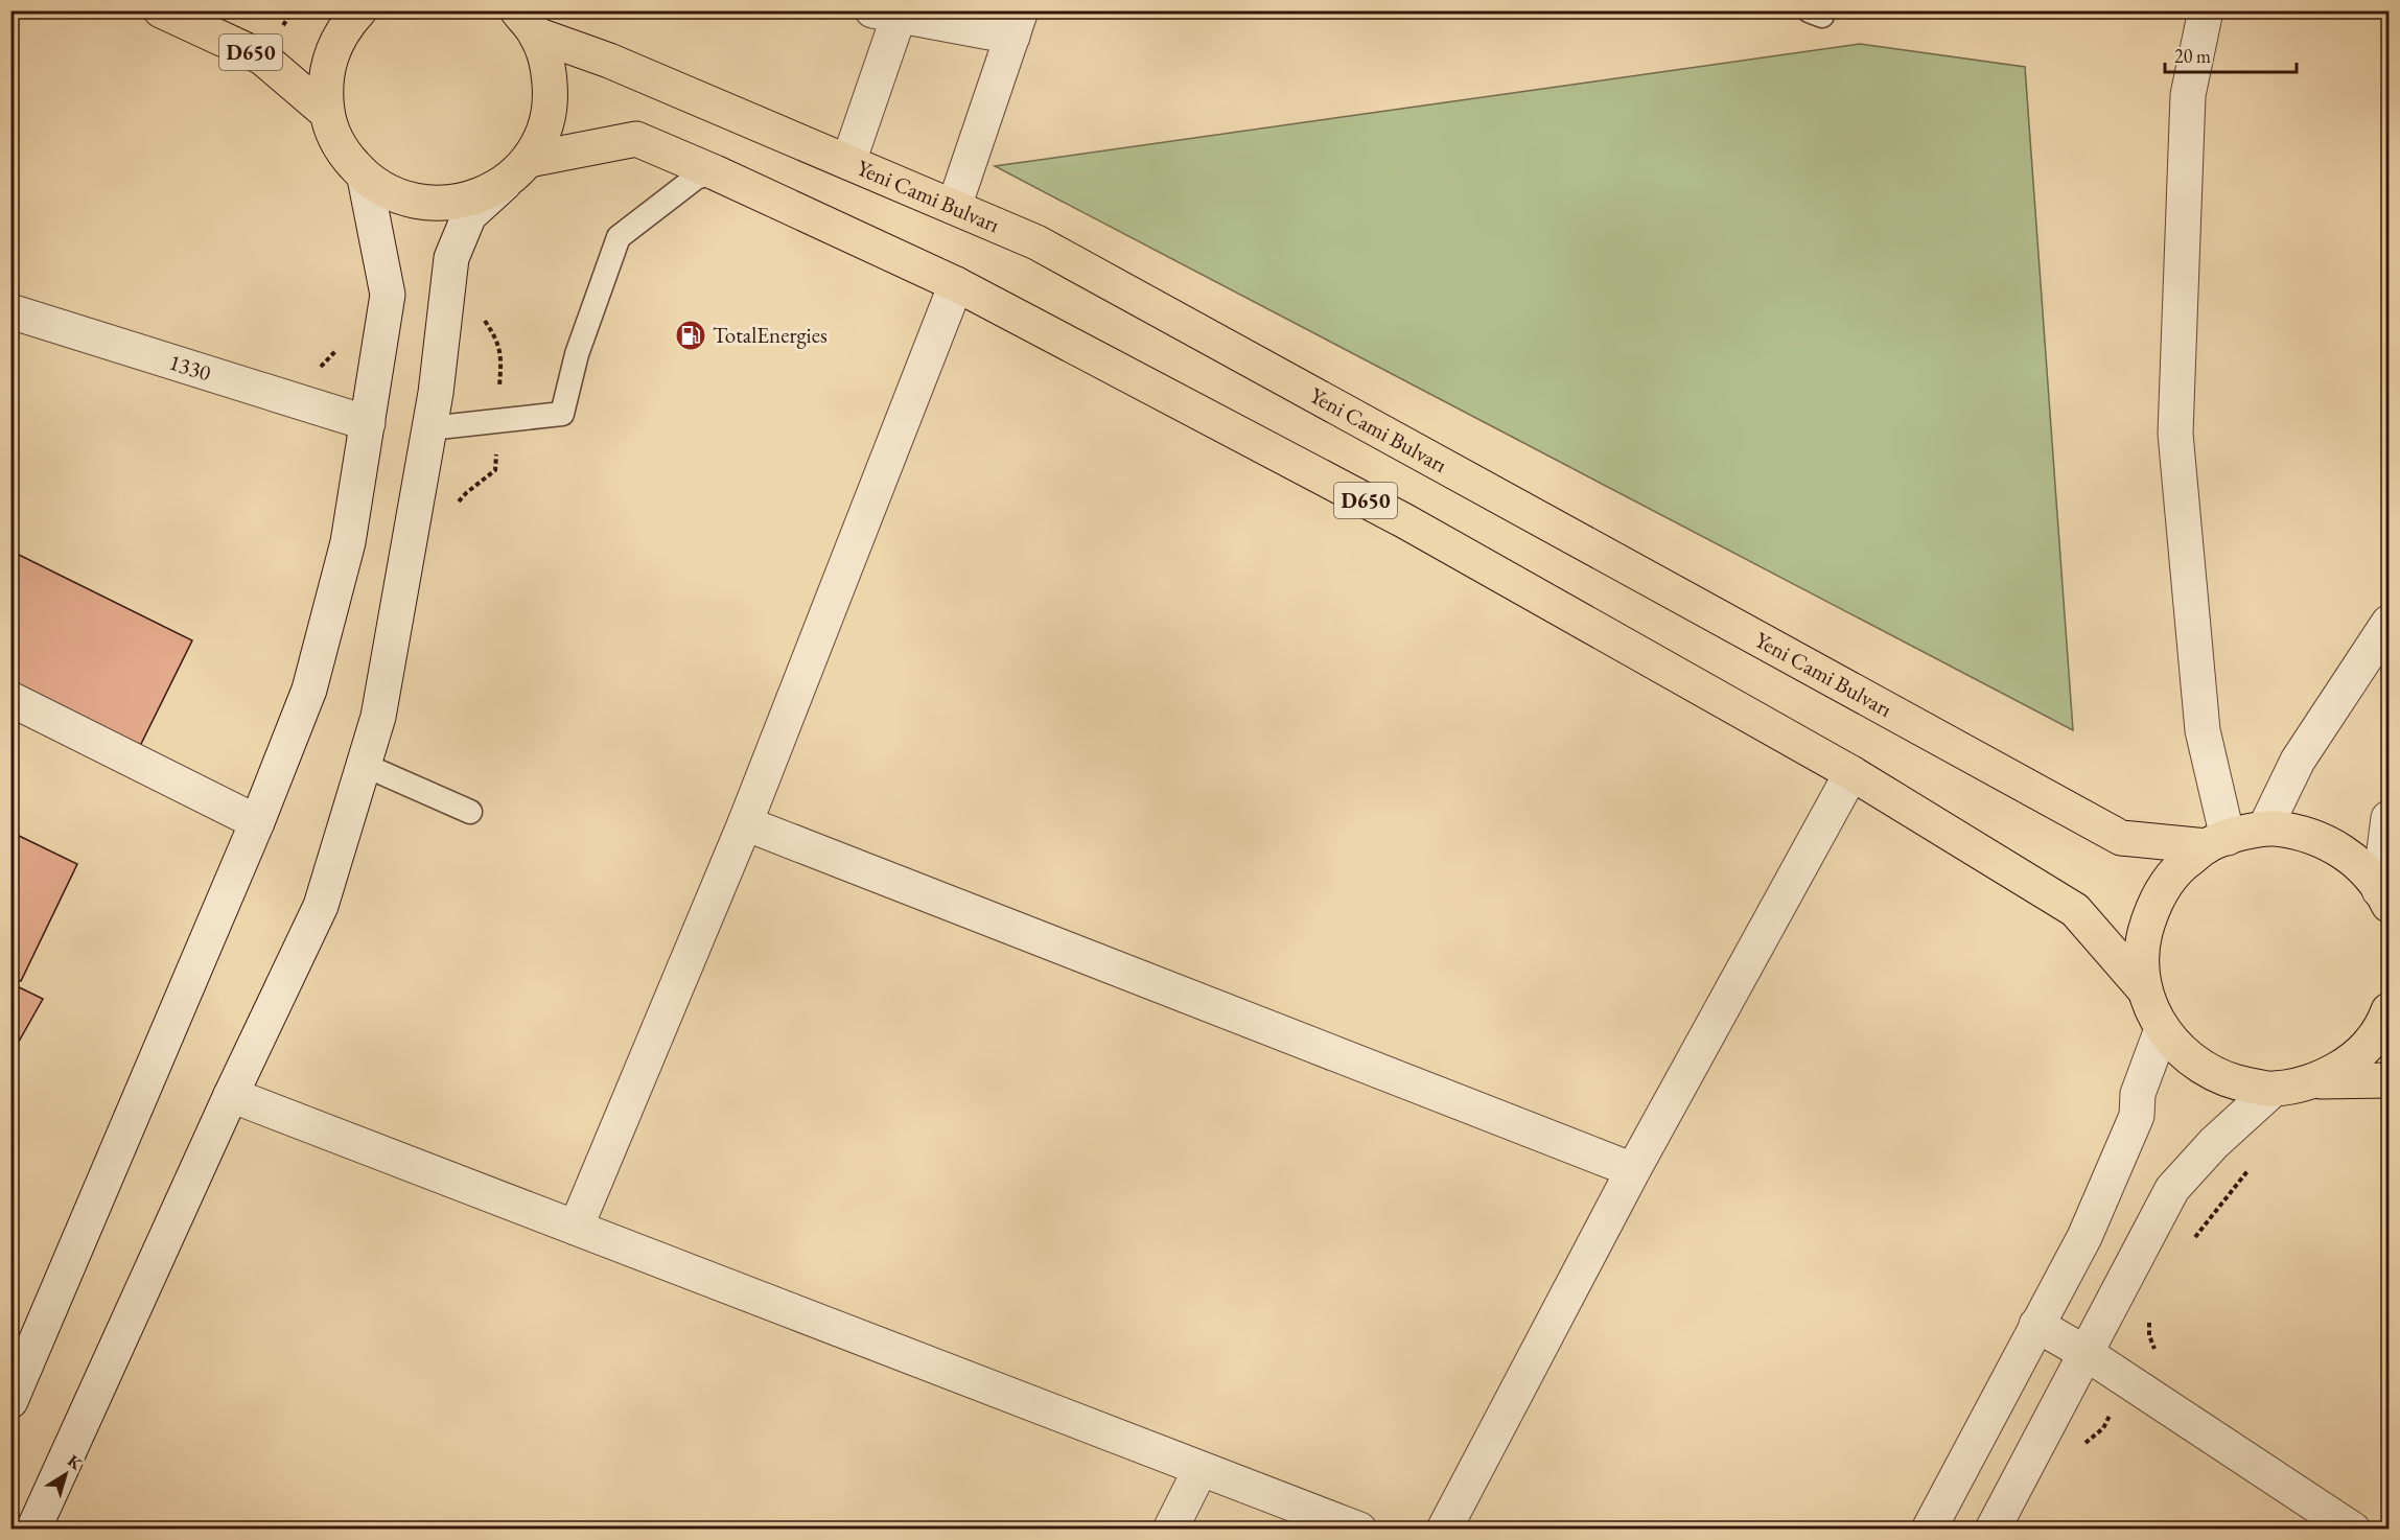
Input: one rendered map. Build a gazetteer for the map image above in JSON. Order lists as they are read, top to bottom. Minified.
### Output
{"streets":{"main road":["D650","Yeni Cami Bulvarı"],"street":["1330"]},"places":{"fuel station":["TotalEnergies"]},"scale_bar":"20 m","north":"top right"}
